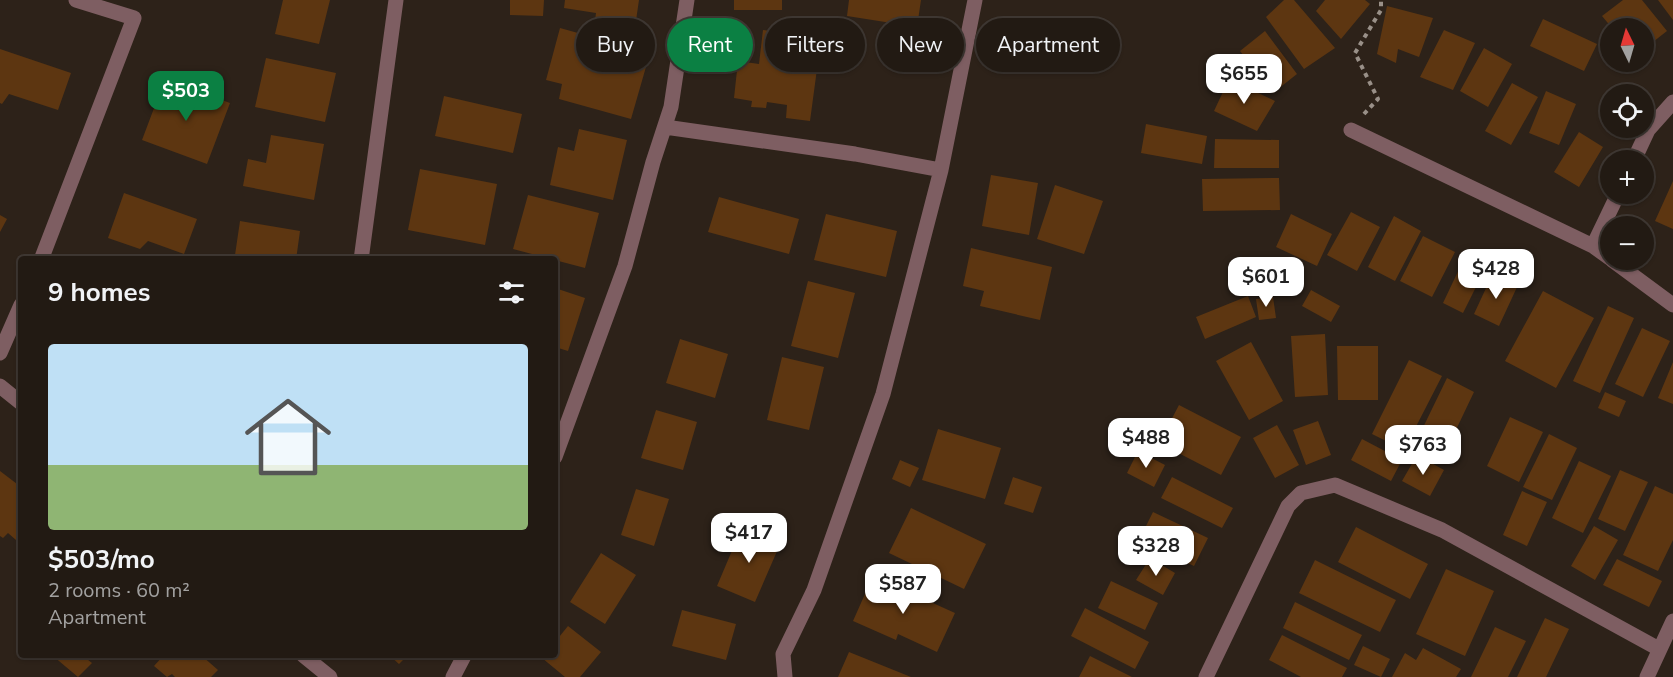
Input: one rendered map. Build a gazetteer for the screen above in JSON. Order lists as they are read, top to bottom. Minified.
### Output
{"north":"top","page":{"map_buttons":["+","−"],"chip":["Buy","Rent","Filters","New","Apartment"],"price":["$655","$503","$428","$601","$488","$763","$417","$328","$587"],"heading":"9 homes","list":[{"name":"$503/mo","note":"2 rooms · 60 m² · Apartment"}]}}
